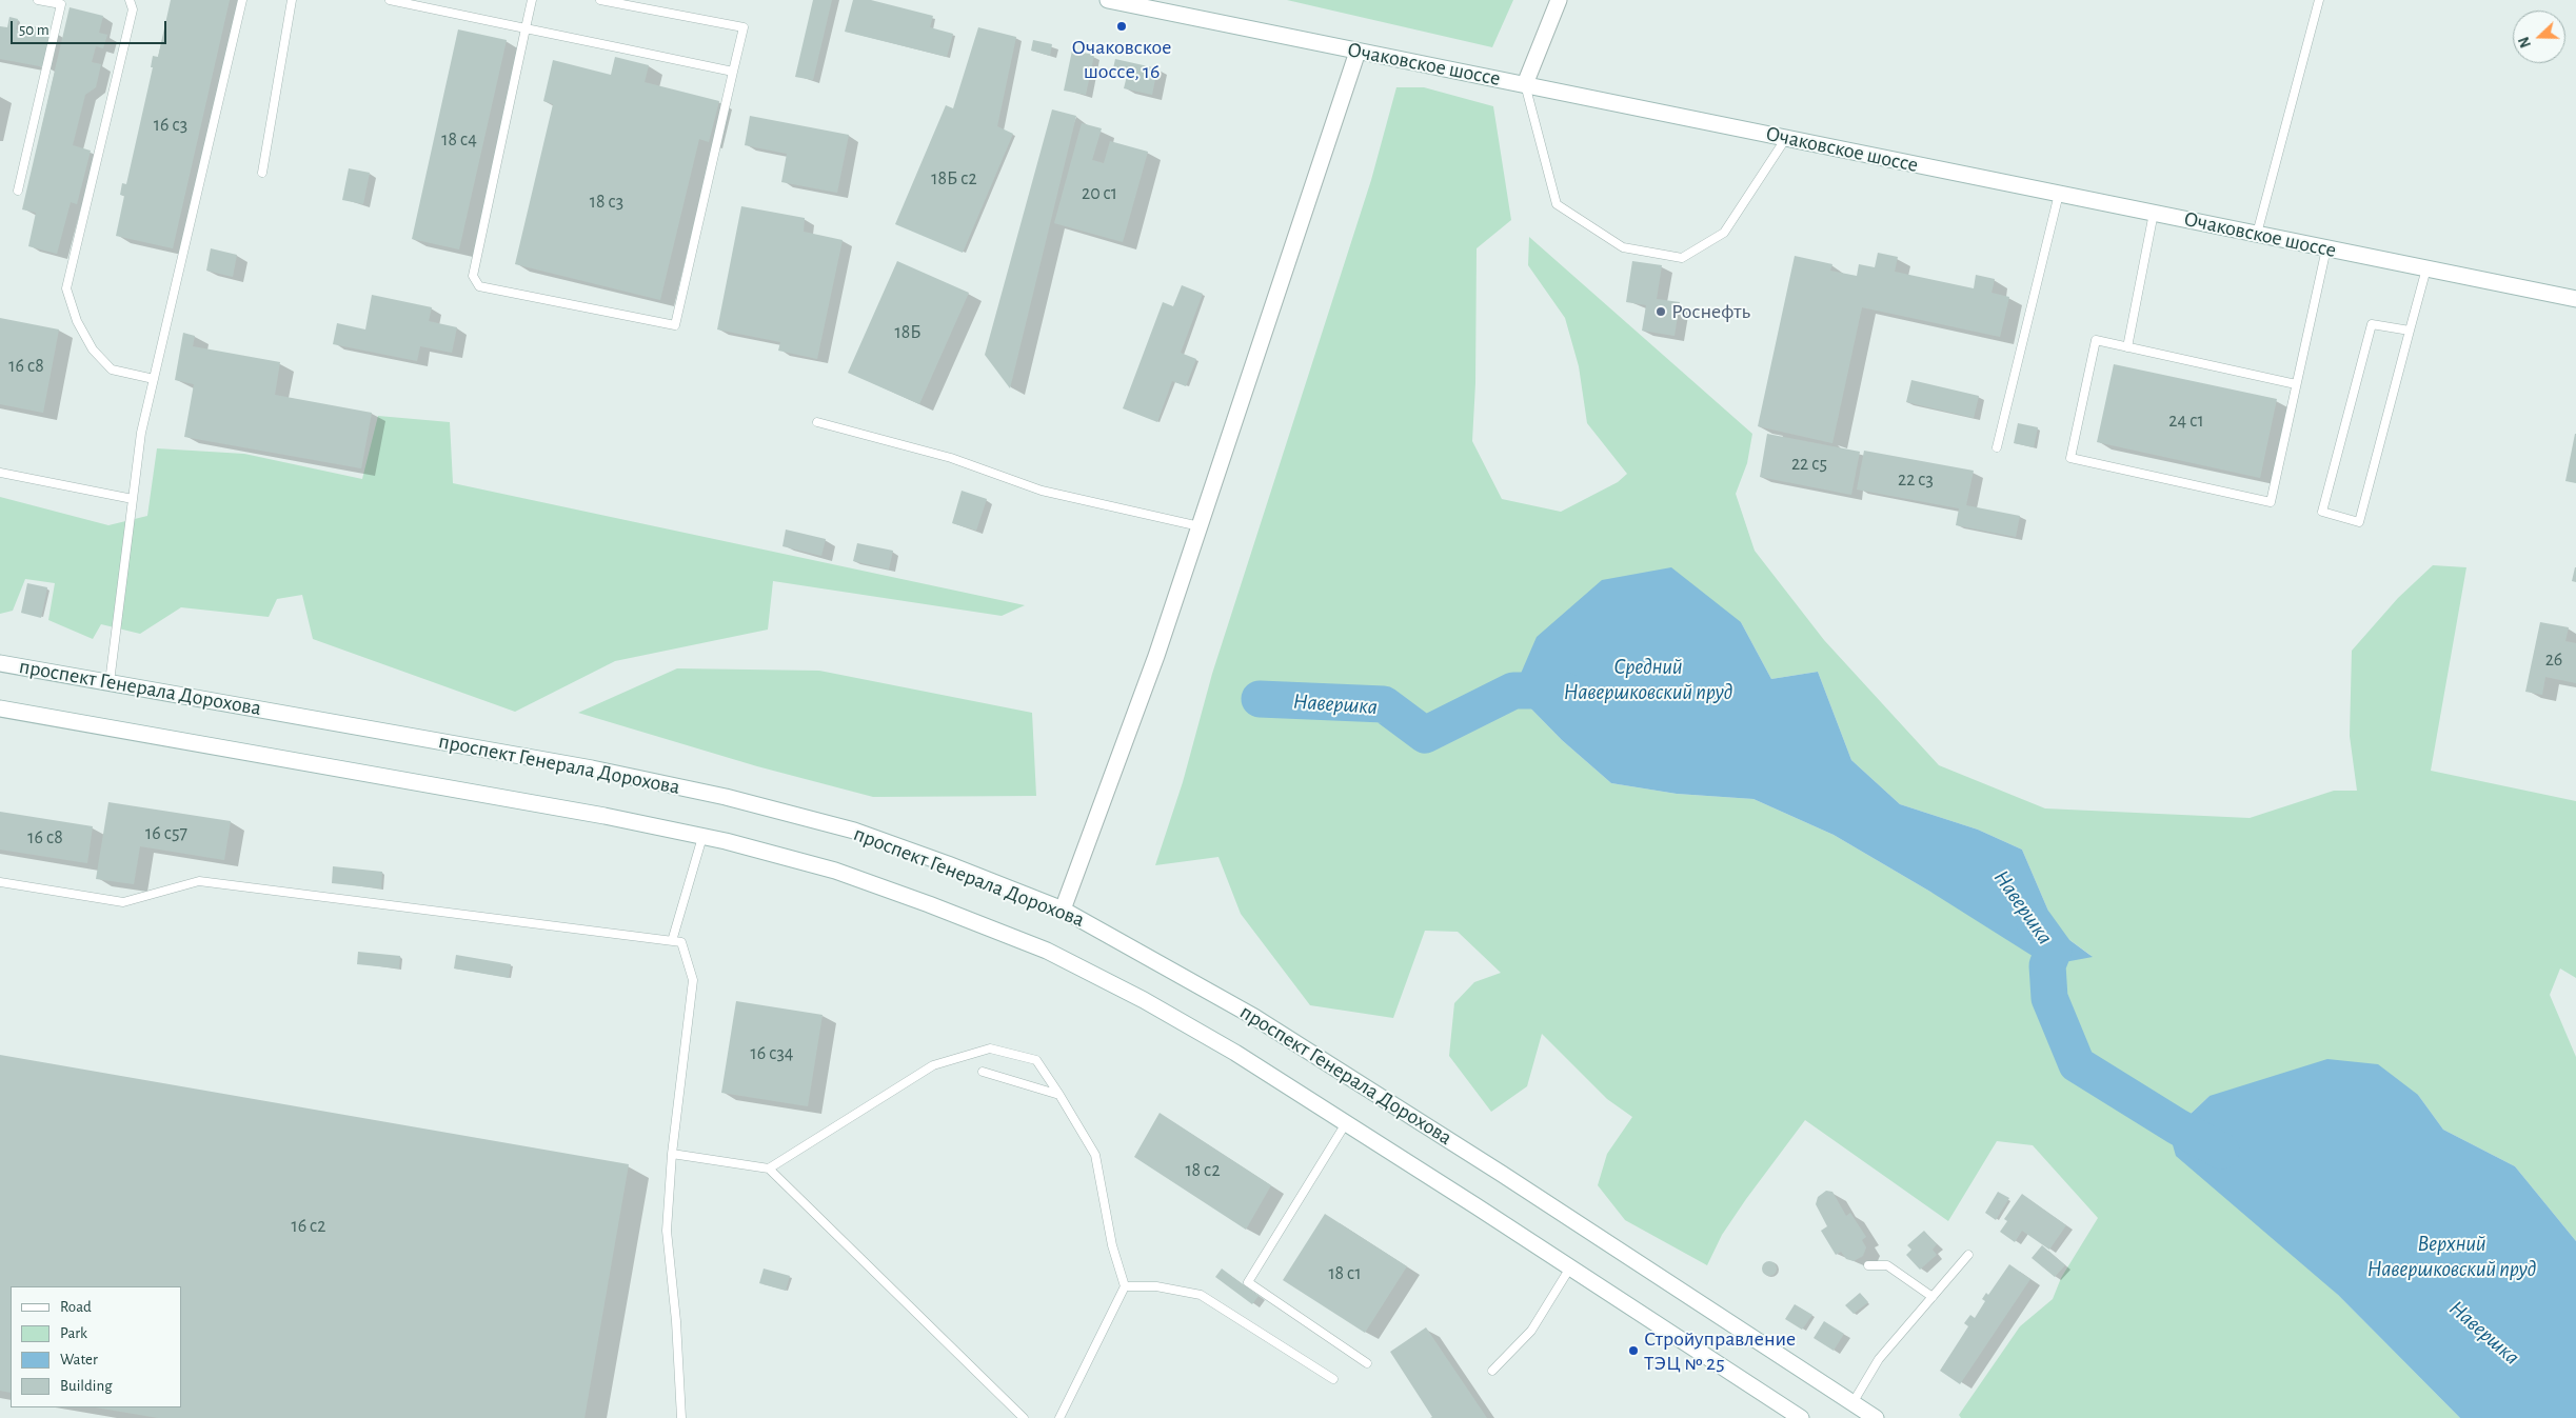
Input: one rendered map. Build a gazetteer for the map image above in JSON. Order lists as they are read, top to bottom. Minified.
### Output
{"streets":{"main road":["Очаковское шоссе","проспект Генерала Дорохова"]},"water":["Средний Навершковский пруд","Навершка","Верхний Навершковский пруд"],"places":["Очаковское шоссе, 16","Роснефть","Стройуправление ТЭЦ № 25"],"house_numbers":["16 с3","18 с4","18Б с2","20 с1","18 с3","18Б","16 с8","24 с1","22 с5","22 с3","26","16 с57","16 с8","16 с34","18 с2","16 с2","18 с1"],"legend":["Road","Park","Water","Building"],"scale_bar":"50 m","north":"left"}
